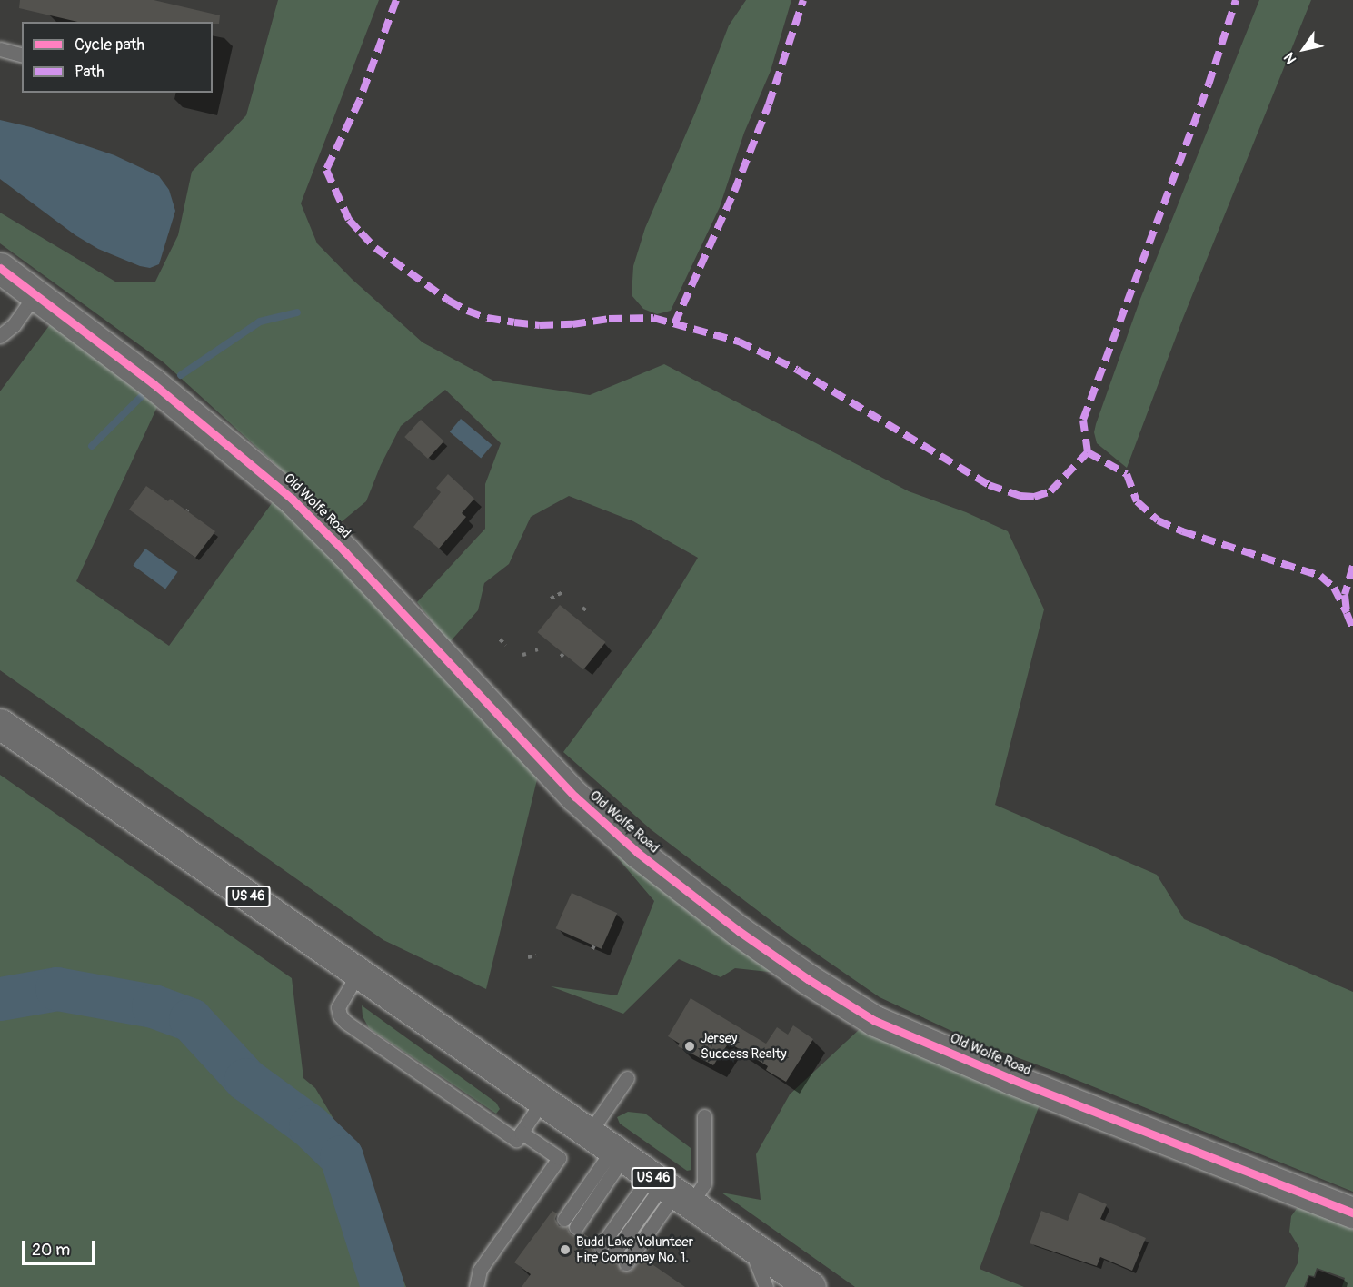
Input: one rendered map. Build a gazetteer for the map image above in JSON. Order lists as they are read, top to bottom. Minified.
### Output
{"streets":{"street":["Old Wolfe Road","US 46"]},"places":["Jersey Success Realty","Budd Lake Volunteer Fire Compnay No. 1."],"legend":["Cycle path","Path"],"scale_bar":"20 m","north":"bottom left"}
